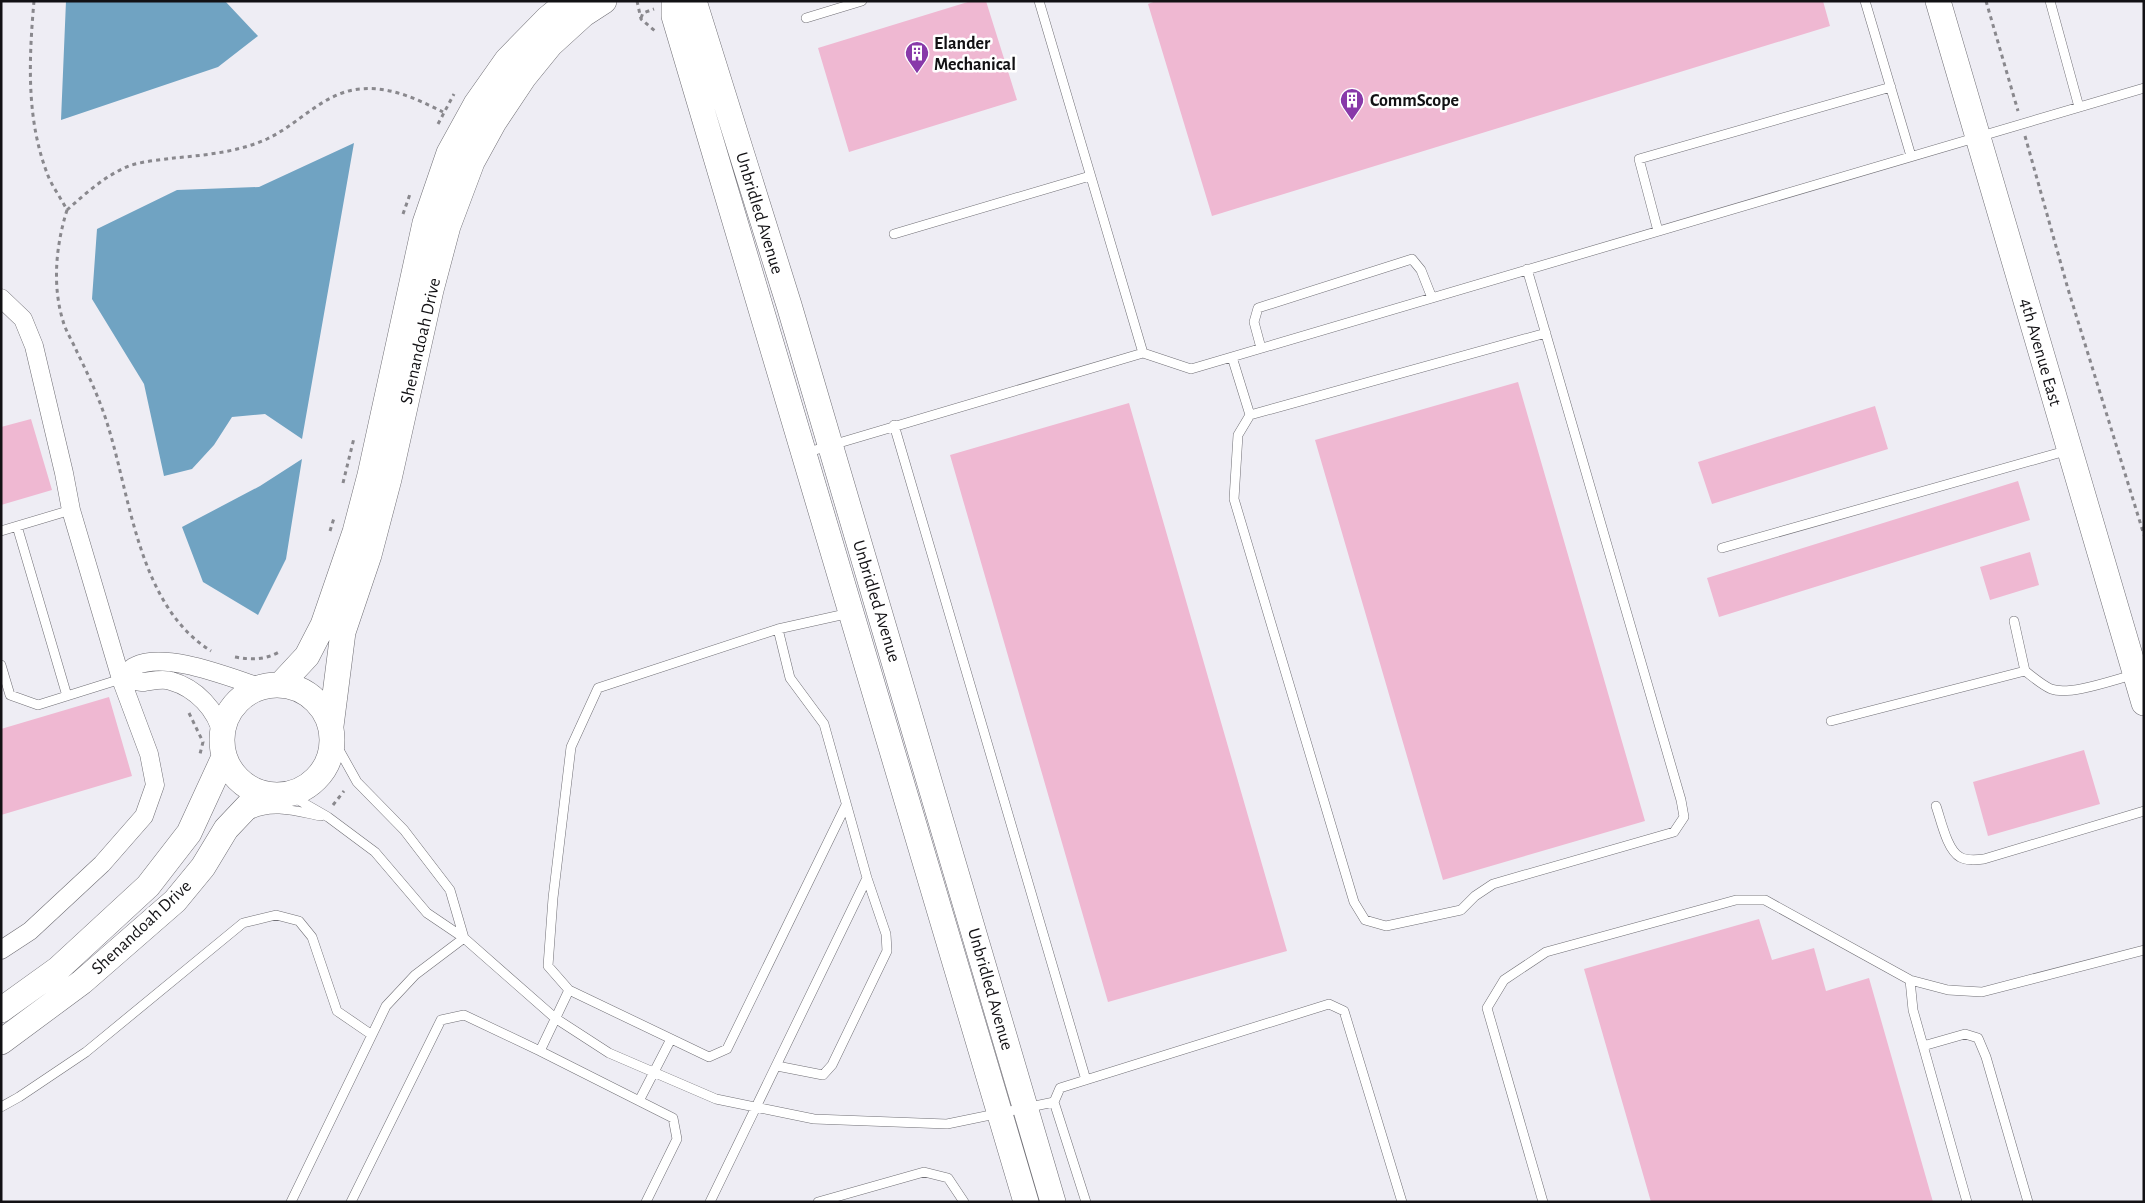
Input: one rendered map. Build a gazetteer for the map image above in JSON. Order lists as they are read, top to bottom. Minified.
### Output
{"streets":{"street":["Unbridled Avenue","Shenandoah Drive","4th Avenue East"]},"places":{"building":["Elander Mechanical","CommScope"]}}
